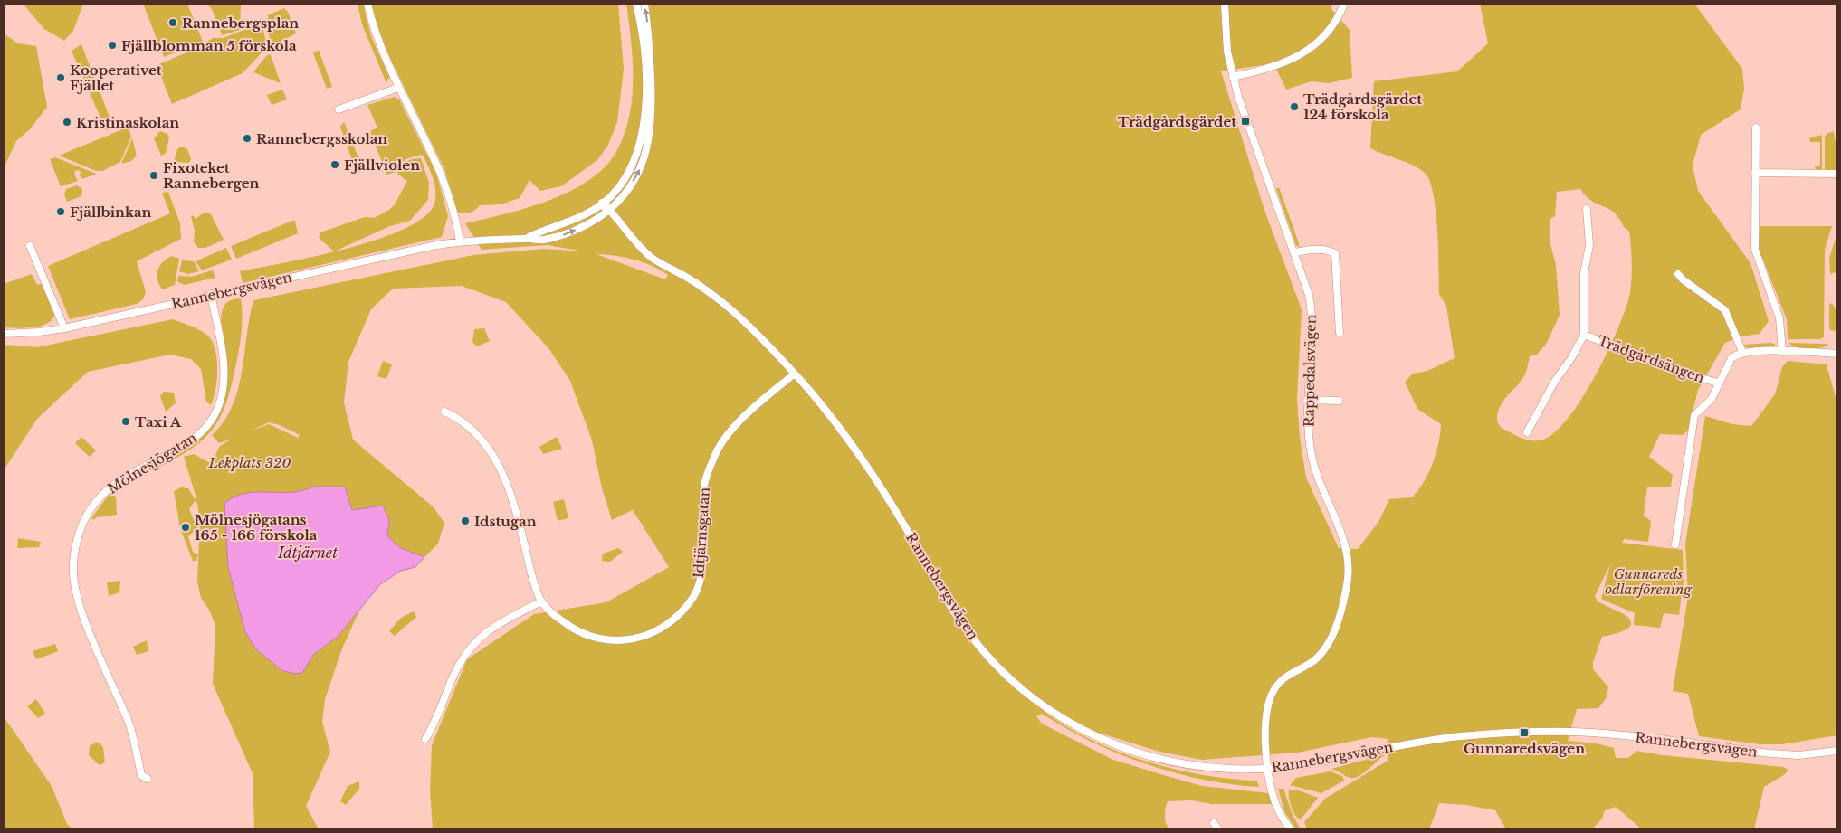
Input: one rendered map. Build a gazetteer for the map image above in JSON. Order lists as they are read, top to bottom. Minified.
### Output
{"streets":{"street":["Rannebergsvägen","Trädgårdsängen","Rappedalsvägen","Mölnesjögatan","Idtjärnsgatan"]},"crossings":[["Rannebergsvägen","Rappedalsvägen"],["Rannebergsvägen","Mölnesjögatan"],["Rannebergsvägen","Idtjärnsgatan"]],"water":["Idtjärnet"],"parks":["Lekplats 320","Gunnareds odlarförening"],"places":{"other":["Rannebergsplan","Fjällblomman 5 förskola","Kooperativet Fjället","Trädgårdsgärdet 124 förskola","Kristinaskolan","Rannebergsskolan","Fjällviolen","Fixoteket Rannebergen","Fjällbinkan","Taxi A","Idstugan","Mölnesjögatans 165 - 166 förskola"],"transit":["Trädgårdsgärdet","Gunnaredsvägen"]}}
